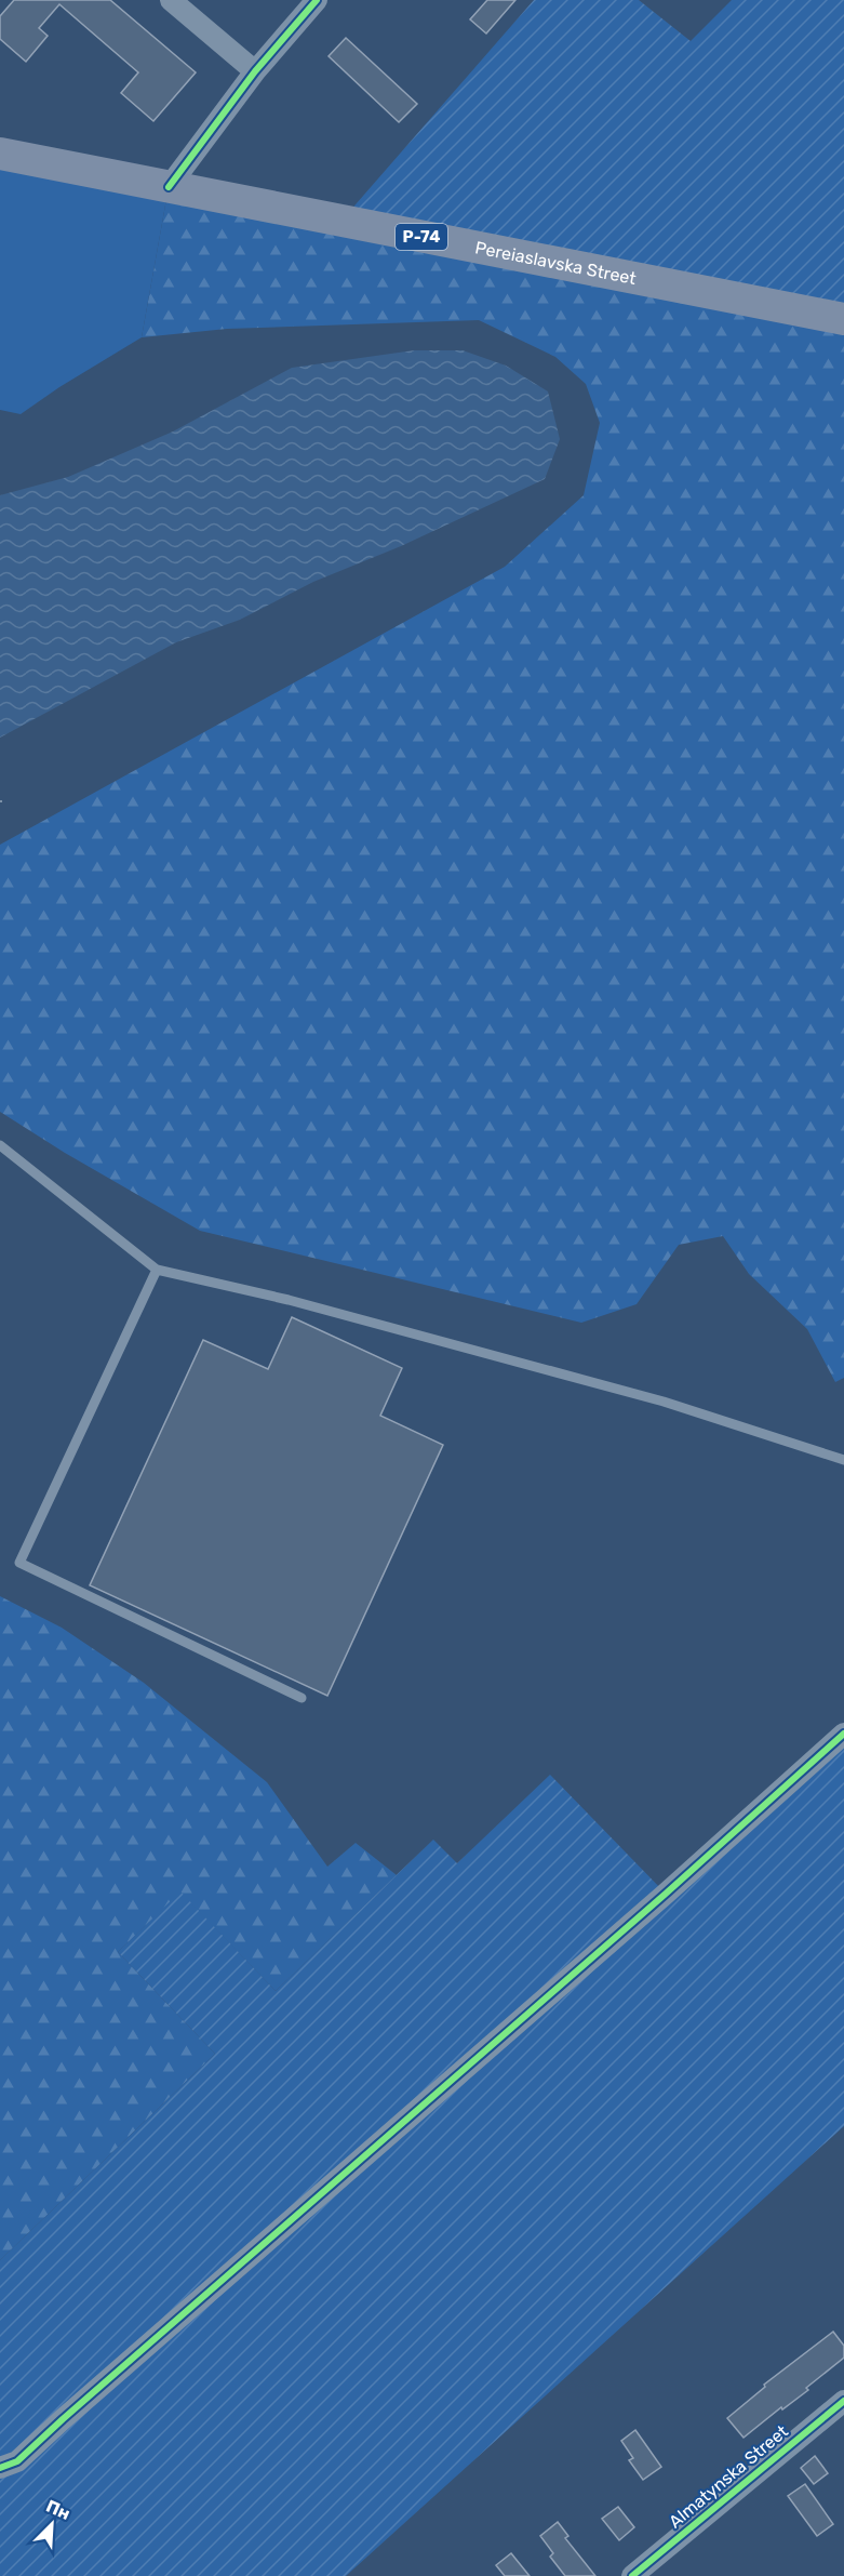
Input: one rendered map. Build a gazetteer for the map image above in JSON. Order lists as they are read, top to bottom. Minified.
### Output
{"streets":{"main road":["Р-74","Pereiaslavska Street"],"street":["Almatynska Street"]},"north":"top right"}
